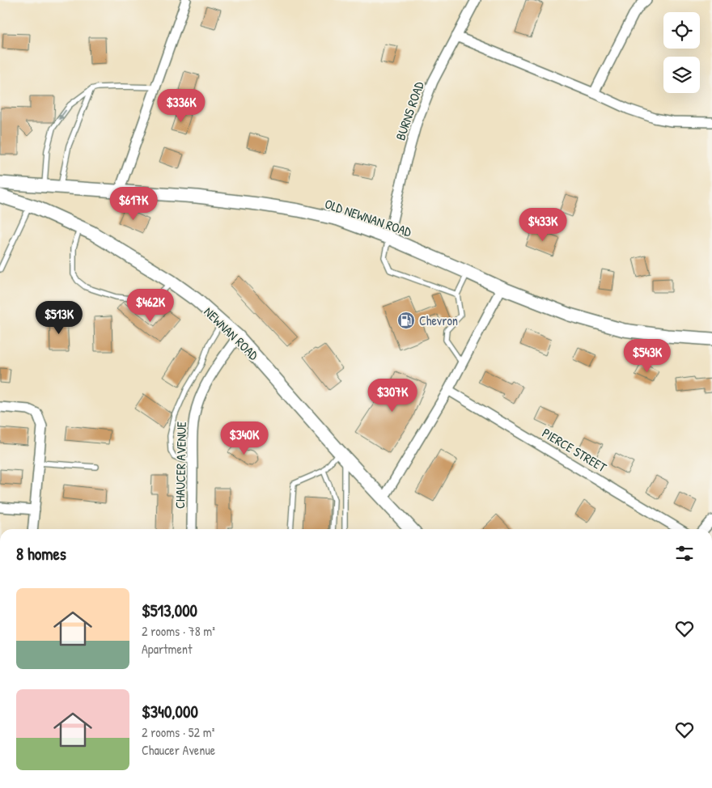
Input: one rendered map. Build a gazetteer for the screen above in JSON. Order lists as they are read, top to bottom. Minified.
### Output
{"streets":{"main road":["NEWNAN ROAD"],"street":["BURNS ROAD","OLD NEWNAN ROAD","PIERCE STREET","CHAUCER AVENUE"]},"crossings":[["BURNS ROAD","OLD NEWNAN ROAD"],["NEWNAN ROAD","CHAUCER AVENUE"]],"places":{"fuel station":["Chevron"]},"page":{"price":["$336K","$617K","$433K","$462K","$513K","$543K","$307K","$340K"],"heading":"8 homes","list":[{"name":"$513,000","note":"2 rooms · 78 m² · Apartment"},{"name":"$340,000","note":"2 rooms · 52 m² · Chaucer Avenue"}]}}
